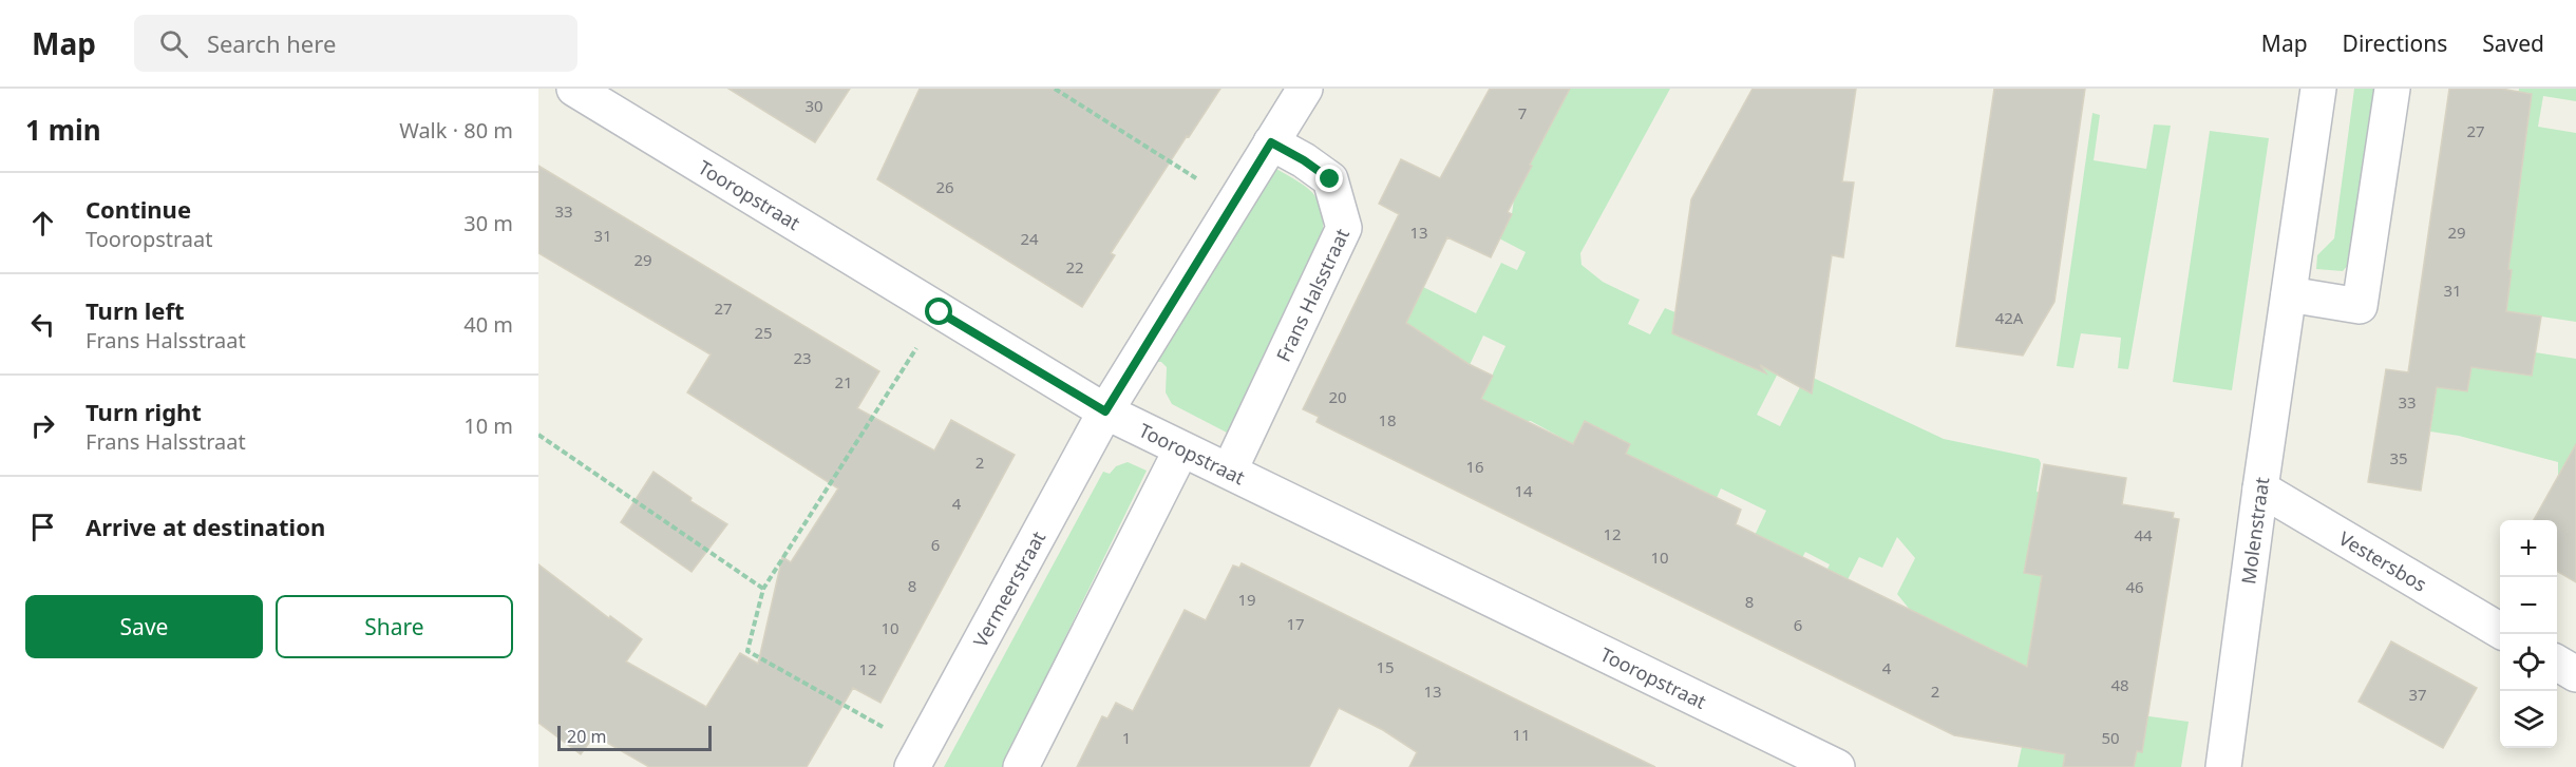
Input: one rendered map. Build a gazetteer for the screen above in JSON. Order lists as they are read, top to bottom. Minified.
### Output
{"streets":{"street":["Tooropstraat","Frans Halsstraat","Molenstraat","Vestersbos","Vermeerstraat"]},"crossings":[["Tooropstraat","Frans Halsstraat"],["Tooropstraat","Vermeerstraat"],["Molenstraat","Vestersbos"]],"house_numbers":["30","7","27","26","33","13","29","31","24","29","22","31","27","42A","25","23","21","20","33","18","35","2","16","14","4","12","44","6","10","8","46","19","8","17","6","10","15","4","12","48","13","2","37","11","1","50"],"scale_bar":"20 m","page":{"header":"Map","search":"Search here","nav":["Map","Directions","Saved"],"heading":["1 min","Walk · 80 m"],"list":[["Continue","Tooropstraat","30 m"],["Turn left","Frans Halsstraat","40 m"],["Turn right","Frans Halsstraat","10 m"],"Arrive at destination"],"map_buttons":["+","−"],"buttons":["Save","Share"],"scale":"20 m"}}
